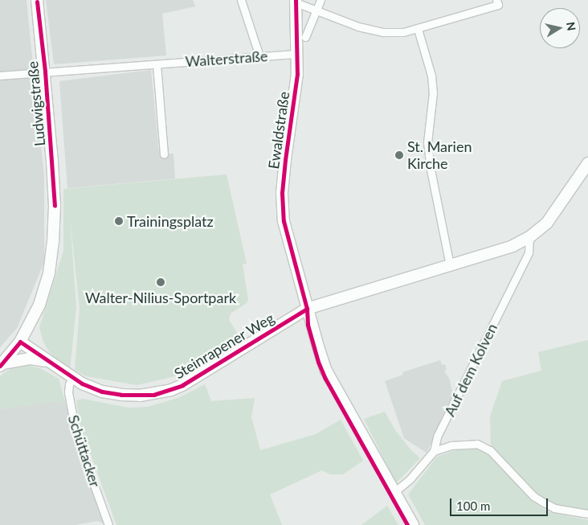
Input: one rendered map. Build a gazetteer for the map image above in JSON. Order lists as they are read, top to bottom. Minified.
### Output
{"streets":{"street":["Walterstraße","Ludwigstraße","Ewaldstraße","Steinrapener Weg","Auf dem Kolven","Schüttacker"]},"crossings":[["Walterstraße","Ludwigstraße"],["Walterstraße","Ewaldstraße"],["Ludwigstraße","Steinrapener Weg"],["Ewaldstraße","Steinrapener Weg"],["Ewaldstraße","Auf dem Kolven"],["Steinrapener Weg","Auf dem Kolven"],["Steinrapener Weg","Schüttacker"]],"places":["St. Marien Kirche","Trainingsplatz","Walter-Nilius-Sportpark"],"scale_bar":"100 m","north":"right"}
